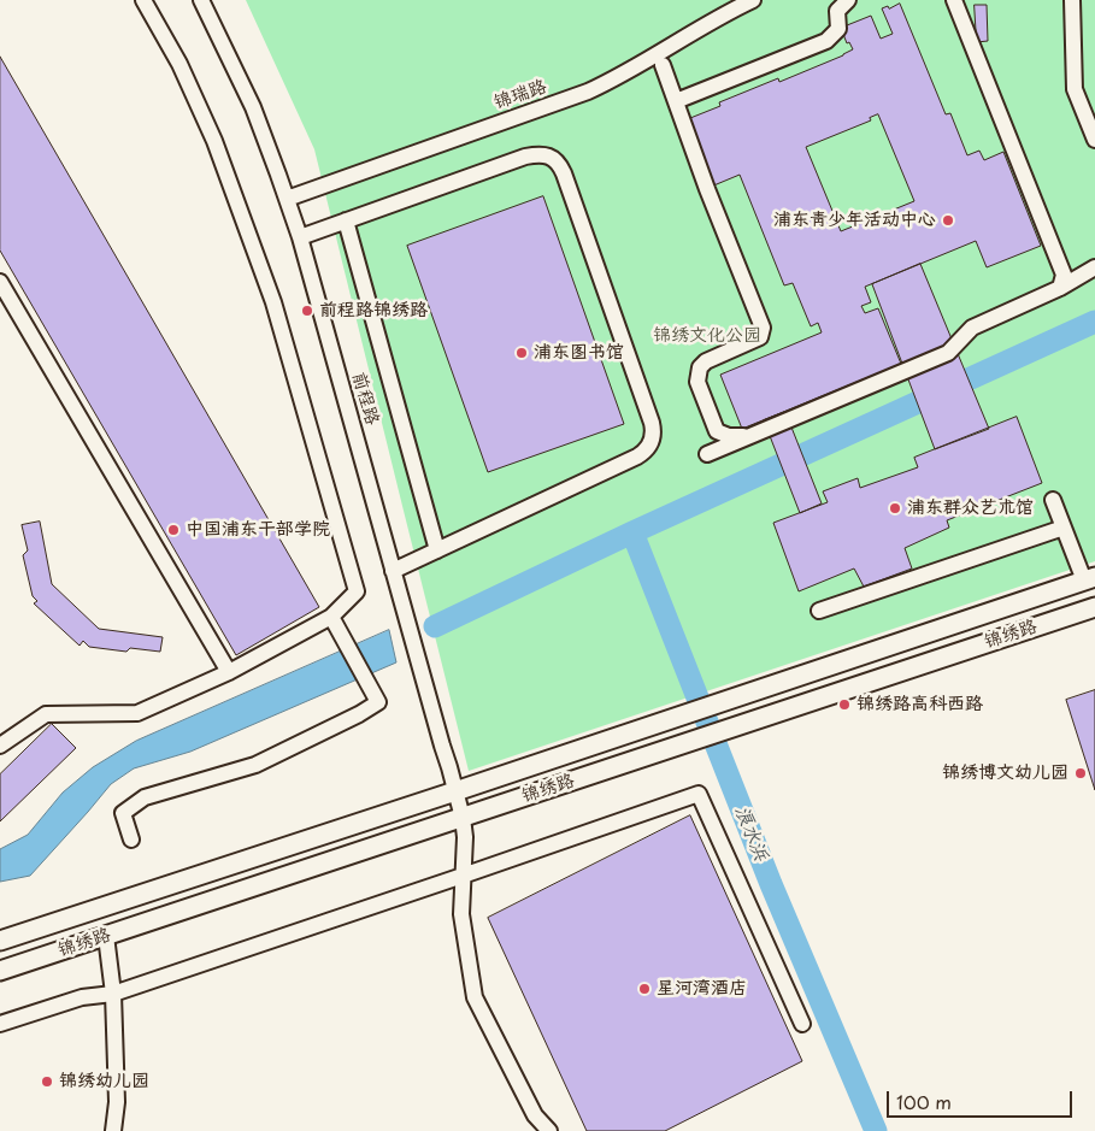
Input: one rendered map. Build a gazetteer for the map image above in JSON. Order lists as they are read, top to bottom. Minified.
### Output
{"streets":{"main road":["锦绣路"],"street":["锦瑞路","前程路"]},"crossings":[["锦瑞路","前程路"],["前程路","锦绣路"]],"water":["浪水浜"],"parks":["锦绣文化公园"],"places":["浦东青少年活动中心","前程路锦绣路","浦东图书馆","浦东群众艺术馆","中国浦东干部学院","锦绣路高科西路","锦绣博文幼儿园","星河湾酒店","锦绣幼儿园"],"scale_bar":"100 m"}
